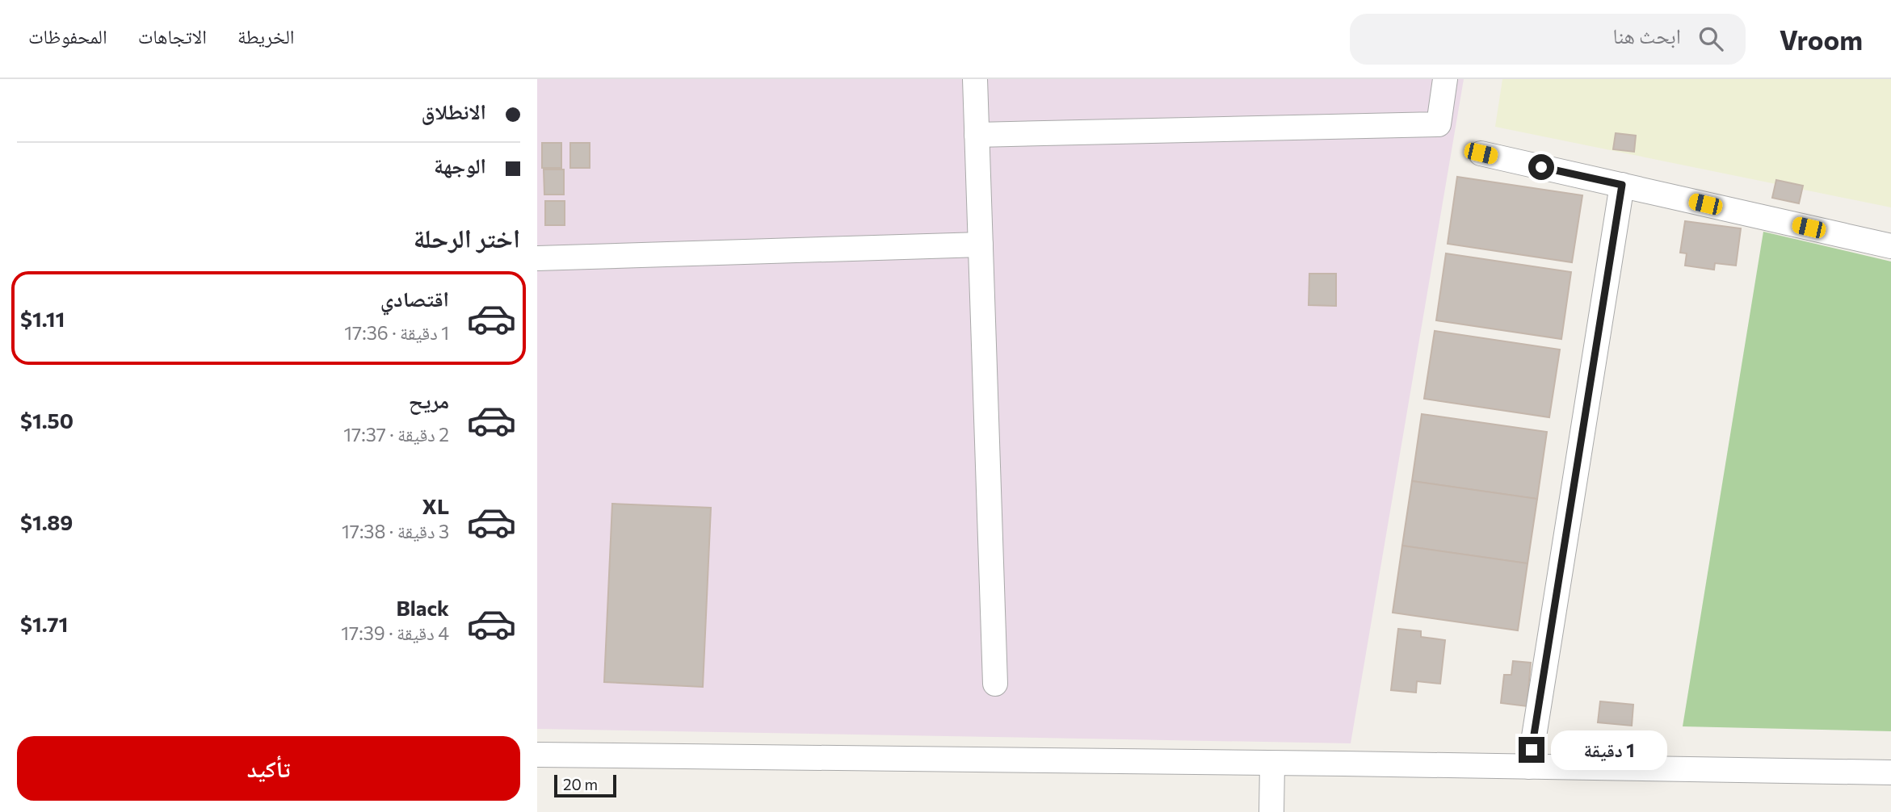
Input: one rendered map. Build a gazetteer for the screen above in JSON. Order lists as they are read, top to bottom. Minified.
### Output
{"scale_bar":"20 m","page":{"header":"Vroom","search":"ابحث هنا","nav":["الخريطة","الاتجاهات","المحفوظات"],"banner":["الانطلاق","الوجهة"],"heading":"اختر الرحلة","list":[{"name":"اقتصادي","note":"1 دقيقة · 17:36","value":"$1.11"},{"name":"مريح","note":"2 دقيقة · 17:37","value":"$1.50"},{"name":"XL","note":"3 دقيقة · 17:38","value":"$1.89"},{"name":"Black","note":"4 دقيقة · 17:39","value":"$1.71"}],"buttons":"تأكيد","bubble":"1 دقيقة","scale":"20 m"}}
